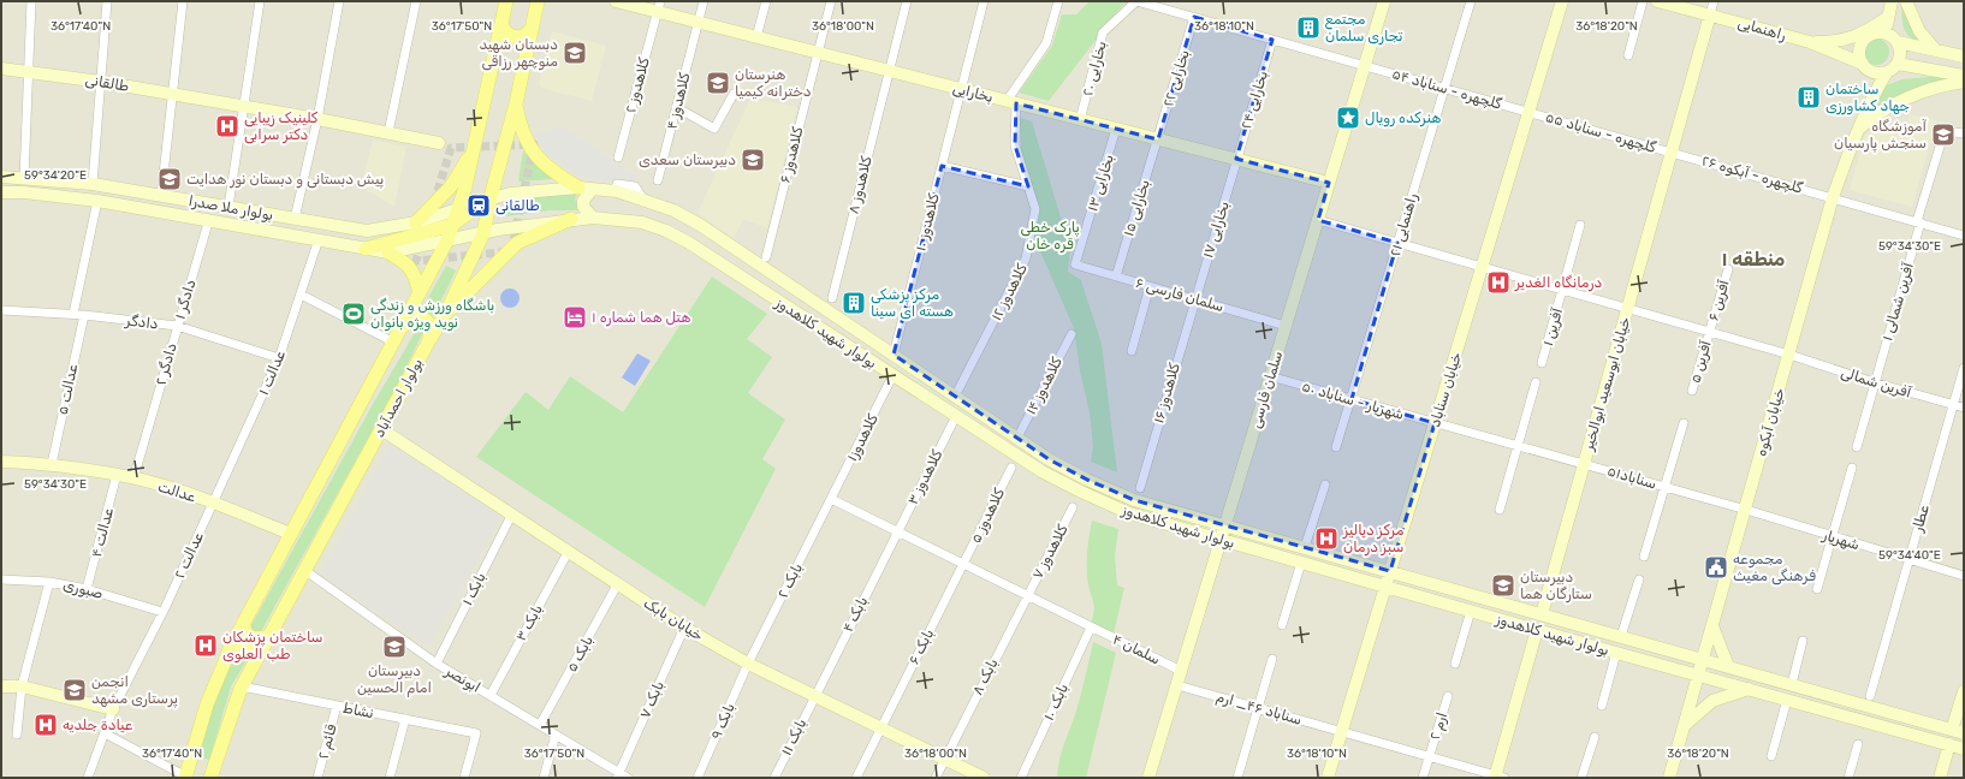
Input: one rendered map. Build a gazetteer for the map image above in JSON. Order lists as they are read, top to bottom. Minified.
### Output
{"streets":{"main road":["راهنمایی","طالقانی","بخارایی","بولوار ملا صدرا","بولوار شهید کلاهدوز","خیابان ابوسعید ابوالخیر","سلمان فارسی","خیابان سناباد","بولوار احمدآباد","خیابان آبکوه","عدالت","خیابان بابک"],"street":["بخارایی ۲۰","بخارایی ۲۲","کلاهدوز ۲","گلچهره - سناباد ۵۴","بخارایی ۲۴","کلاهدوز ۴","گلچهره - سناباد ۵۵","کلاهدوز ۶","گلچهره - آبکوه ۲۶","بخارایی ۱۳","کلاهدوز ۸","بخارایی ۱۵","کلاهدوز ۱۰","راهنمایی ۲۱","بخارایی ۱۷","کلاهدوز ۱۲","سلمان فارسی ۶","دادگر ۱","آفرین ۶","آفرين شمالى ١","دادگر","آفرین ۱","آفرین ۵","دادگر ۲","عدالت ۱","آفرین شمالی","کلاهدوز ۱۴","عدالت ۵","کلاهدوز ۱۶","شهریار - سناباد ۵۰","کلاهدوز۱","کلاهدوز ۳","سناباد۵۱","کلاهدوز ۵","عطار","عدالت ۴","شهریار","کلاهدوز ۷","عدالت ۲","بابک ۲","صبوری","بابک ۱","بابک ۴","بابک ۳","بابک ۶","سلمان ۴","بابک ۵","بابک ۸","ابونصر","بابک ۷","بابک ۱۰","سناباد ۴۶_ ارم","نشاط","بابک ۹","ارم ۲","بابک ۱۱","قائم ۲"]},"crossings":[["راهنمایی","خیابان ابوسعید ابوالخیر"],["راهنمایی","خیابان آبکوه"],["بخارایی ۲۰","گلچهره - سناباد ۵۴"],["بخارایی ۲۰","بخارایی"],["بخارایی ۲۲","گلچهره - سناباد ۵۴"],["بخارایی ۲۲","بخارایی"],["بخارایی ۲۲","بخارایی ۱۵"],["کلاهدوز ۲","بخارایی"],["گلچهره - سناباد ۵۴","بخارایی ۲۴"],["گلچهره - سناباد ۵۴","گلچهره - سناباد ۵۵"],["گلچهره - سناباد ۵۴","راهنمایی ۲۱"],["گلچهره - سناباد ۵۴","سلمان فارسی"],["گلچهره - سناباد ۵۴","خیابان سناباد"],["بخارایی","بخارایی ۲۴"],["بخارایی","کلاهدوز ۴"],["بخارایی","کلاهدوز ۶"],["بخارایی","بخارایی ۱۳"],["بخارایی","کلاهدوز ۸"],["بخارایی","بخارایی ۱۵"],["بخارایی","کلاهدوز ۱۰"],["بخارایی","بخارایی ۱۷"],["بخارایی","کلاهدوز ۱۲"],["بخارایی","سلمان فارسی"],["بخارایی ۲۴","بخارایی ۱۷"],["گلچهره - سناباد ۵۵","گلچهره - آبکوه ۲۶"],["گلچهره - سناباد ۵۵","خیابان ابوسعید ابوالخیر"],["گلچهره - سناباد ۵۵","خیابان سناباد"],["گلچهره - آبکوه ۲۶","آفرين شمالى ١"],["گلچهره - آبکوه ۲۶","خیابان ابوسعید ابوالخیر"],["گلچهره - آبکوه ۲۶","خیابان آبکوه"],["بخارایی ۱۳","سلمان فارسی ۶"],["بولوار ملا صدرا","دادگر ۱"],["بولوار ملا صدرا","بولوار شهید کلاهدوز"],["بولوار ملا صدرا","عدالت ۱"],["بولوار ملا صدرا","بولوار احمدآباد"],["بخارایی ۱۵","سلمان فارسی ۶"],["کلاهدوز ۱۰","بولوار شهید کلاهدوز"],["راهنمایی ۲۱","آفرین شمالی"],["راهنمایی ۲۱","شهریار - سناباد ۵۰"],["بخارایی ۱۷","سلمان فارسی ۶"],["بخارایی ۱۷","کلاهدوز ۱۶"],["سلمان فارسی ۶","سلمان فارسی"],["سلمان فارسی ۶","کلاهدوز ۱۶"],["دادگر ۱","دادگر"],["دادگر ۱","دادگر ۲"],["آفرین ۶","آفرین ۵"],["آفرین ۶","آفرین شمالی"],["آفرين شمالى ١","آفرین شمالی"],["دادگر","دادگر ۲"],["دادگر","عدالت ۱"],["دادگر","عدالت ۵"],["آفرین ۱","آفرین شمالی"],["بولوار شهید کلاهدوز","خیابان ابوسعید ابوالخیر"],["بولوار شهید کلاهدوز","کلاهدوز ۱۴"],["بولوار شهید کلاهدوز","سلمان فارسی"],["بولوار شهید کلاهدوز","خیابان سناباد"],["بولوار شهید کلاهدوز","بولوار احمدآباد"],["بولوار شهید کلاهدوز","خیابان آبکوه"],["بولوار شهید کلاهدوز","کلاهدوز۱"],["آفرین ۵","آفرین شمالی"],["دادگر ۲","عدالت"],["عدالت ۱","عدالت"],["عدالت ۱","عدالت ۲"],["آفرین شمالی","خیابان ابوسعید ابوالخیر"],["آفرین شمالی","سلمان فارسی"],["آفرین شمالی","خیابان سناباد"],["آفرین شمالی","خیابان آبکوه"],["آفرین شمالی","عطار"],["خیابان ابوسعید ابوالخیر","سناباد۵۱"],["عدالت ۵","عدالت"],["سلمان فارسی","شهریار - سناباد ۵۰"],["سلمان فارسی","سلمان ۴"],["سلمان فارسی","سناباد ۴۶_ ارم"],["خیابان سناباد","شهریار - سناباد ۵۰"],["خیابان سناباد","سناباد۵۱"],["خیابان سناباد","سناباد ۴۶_ ارم"],["بولوار احمدآباد","عدالت"],["بولوار احمدآباد","خیابان بابک"],["بولوار احمدآباد","ابونصر"],["بولوار احمدآباد","نشاط"],["شهریار - سناباد ۵۰","سناباد۵۱"],["خیابان آبکوه","سناباد۵۱"],["خیابان آبکوه","شهریار"],["کلاهدوز۱","بابک ۲"],["کلاهدوز۱","سلمان ۴"],["کلاهدوز ۳","بابک ۴"],["کلاهدوز ۳","سلمان ۴"],["سناباد۵۱","شهریار"],["عدالت","عدالت ۴"],["عدالت","عدالت ۲"],["کلاهدوز ۵","بابک ۶"],["کلاهدوز ۵","سلمان ۴"],["عطار","شهریار"],["عدالت ۴","صبوری"],["کلاهدوز ۷","سلمان ۴"],["کلاهدوز ۷","بابک ۸"],["عدالت ۲","صبوری"],["بابک ۲","خیابان بابک"],["بابک ۲","سلمان ۴"],["بابک ۲","بابک ۹"],["بابک ۱","خیابان بابک"],["بابک ۱","ابونصر"],["بابک ۴","خیابان بابک"],["بابک ۴","سلمان ۴"],["بابک ۴","بابک ۱۱"],["خیابان بابک","بابک ۳"],["خیابان بابک","بابک ۶"],["خیابان بابک","بابک ۵"],["خیابان بابک","بابک ۸"],["خیابان بابک","بابک ۷"],["خیابان بابک","بابک ۹"],["خیابان بابک","بابک ۱۱"],["بابک ۳","ابونصر"],["بابک ۶","سلمان ۴"],["سلمان ۴","بابک ۸"],["سلمان ۴","بابک ۱۰"],["بابک ۵","ابونصر"],["ابونصر","بابک ۷"],["سناباد ۴۶_ ارم","ارم ۲"],["نشاط","قائم ۲"]],"districts":["منطقه ۱"],"parks":["پارک خطی قره خان"],"places":{"building":["مجتمع تجاری سلمان","ساختمان جهاد کشاورزی","مرکز پزشکی هسته ای سینا"],"school or university":["دبستان شهید منوچهر رزاقی","هنرستان دخترانه کیمیا","آموزشگاه سنجش پارسیان","دبیرستان سعدی","پیش دبستانی و دبستان نور هدایت","دبیرستان ستارگان هما","دبیرستان امام الحسین","انجمن پرستاری مشهد"],"place":["هنرکده رویال"],"hospital":["کلینیک زیبایی دکتر سرابی","درمانگاه الغدیر","مرکز دیالیز سبز درمان","ساختمان پزشكان طب العلوى","عيادة جلديه"],"station":["طالقانی"],"sports":["باشگاه ورزش و زندگی نوید ویژه بانوان"],"hotel":["هتل هما شماره ۱"],"public building":["مجموعه فرهنگی مغیث"]},"coordinates":["36°17'40\"N","36°17'50\"N","36°18'00\"N","36°18'10\"N","36°18'20\"N","59°34'20\"E","59°34'30\"E","59°34'40\"E"]}
